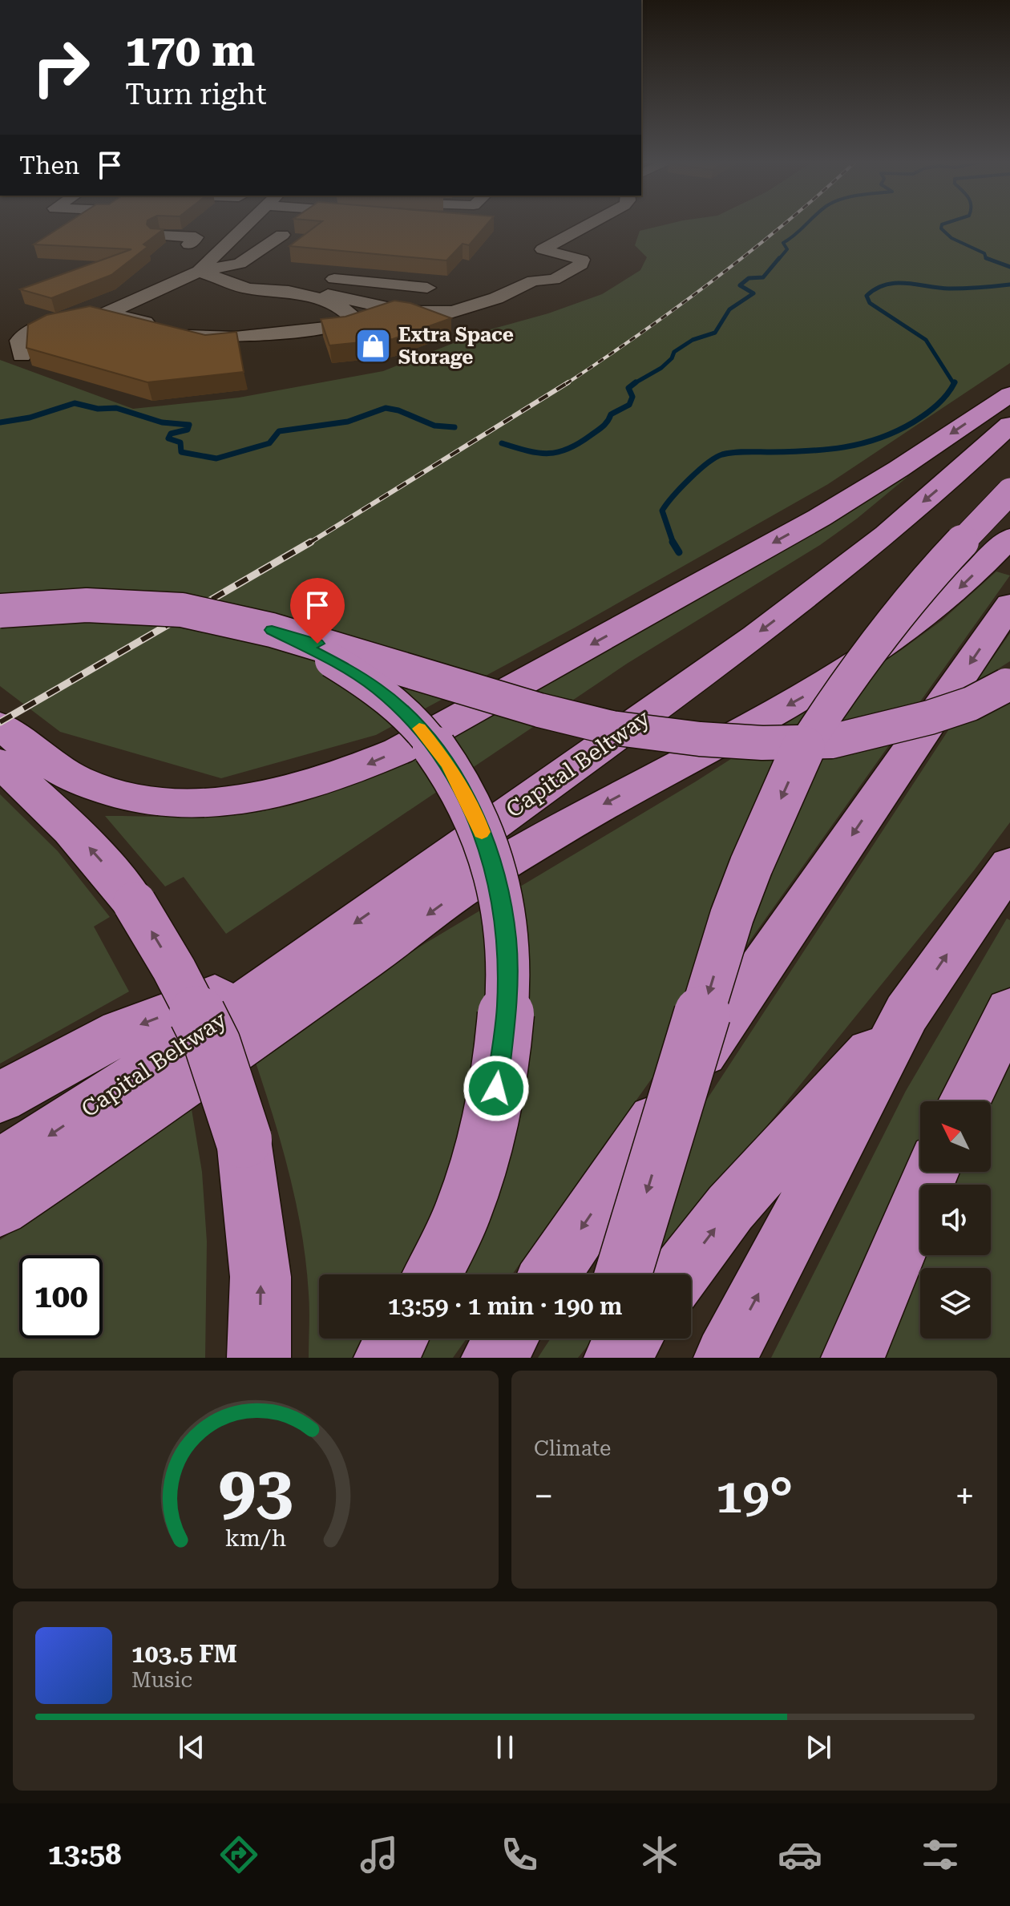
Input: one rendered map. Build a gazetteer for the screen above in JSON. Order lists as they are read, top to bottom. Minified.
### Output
{"streets":{"highway":["Capital Beltway"]},"places":{"shop":["Extra Space Storage"]},"north":"top left","page":{"turn":["170 m","Turn right"],"then":"Then","limit":"100","trip":"13:59 · 1 min · 190 m","tile":"Climate","heat":["−","19°","+"],"song":["103.5 FM","Music"],"tabs":"13:58","gauge":["93","km/h"]}}
